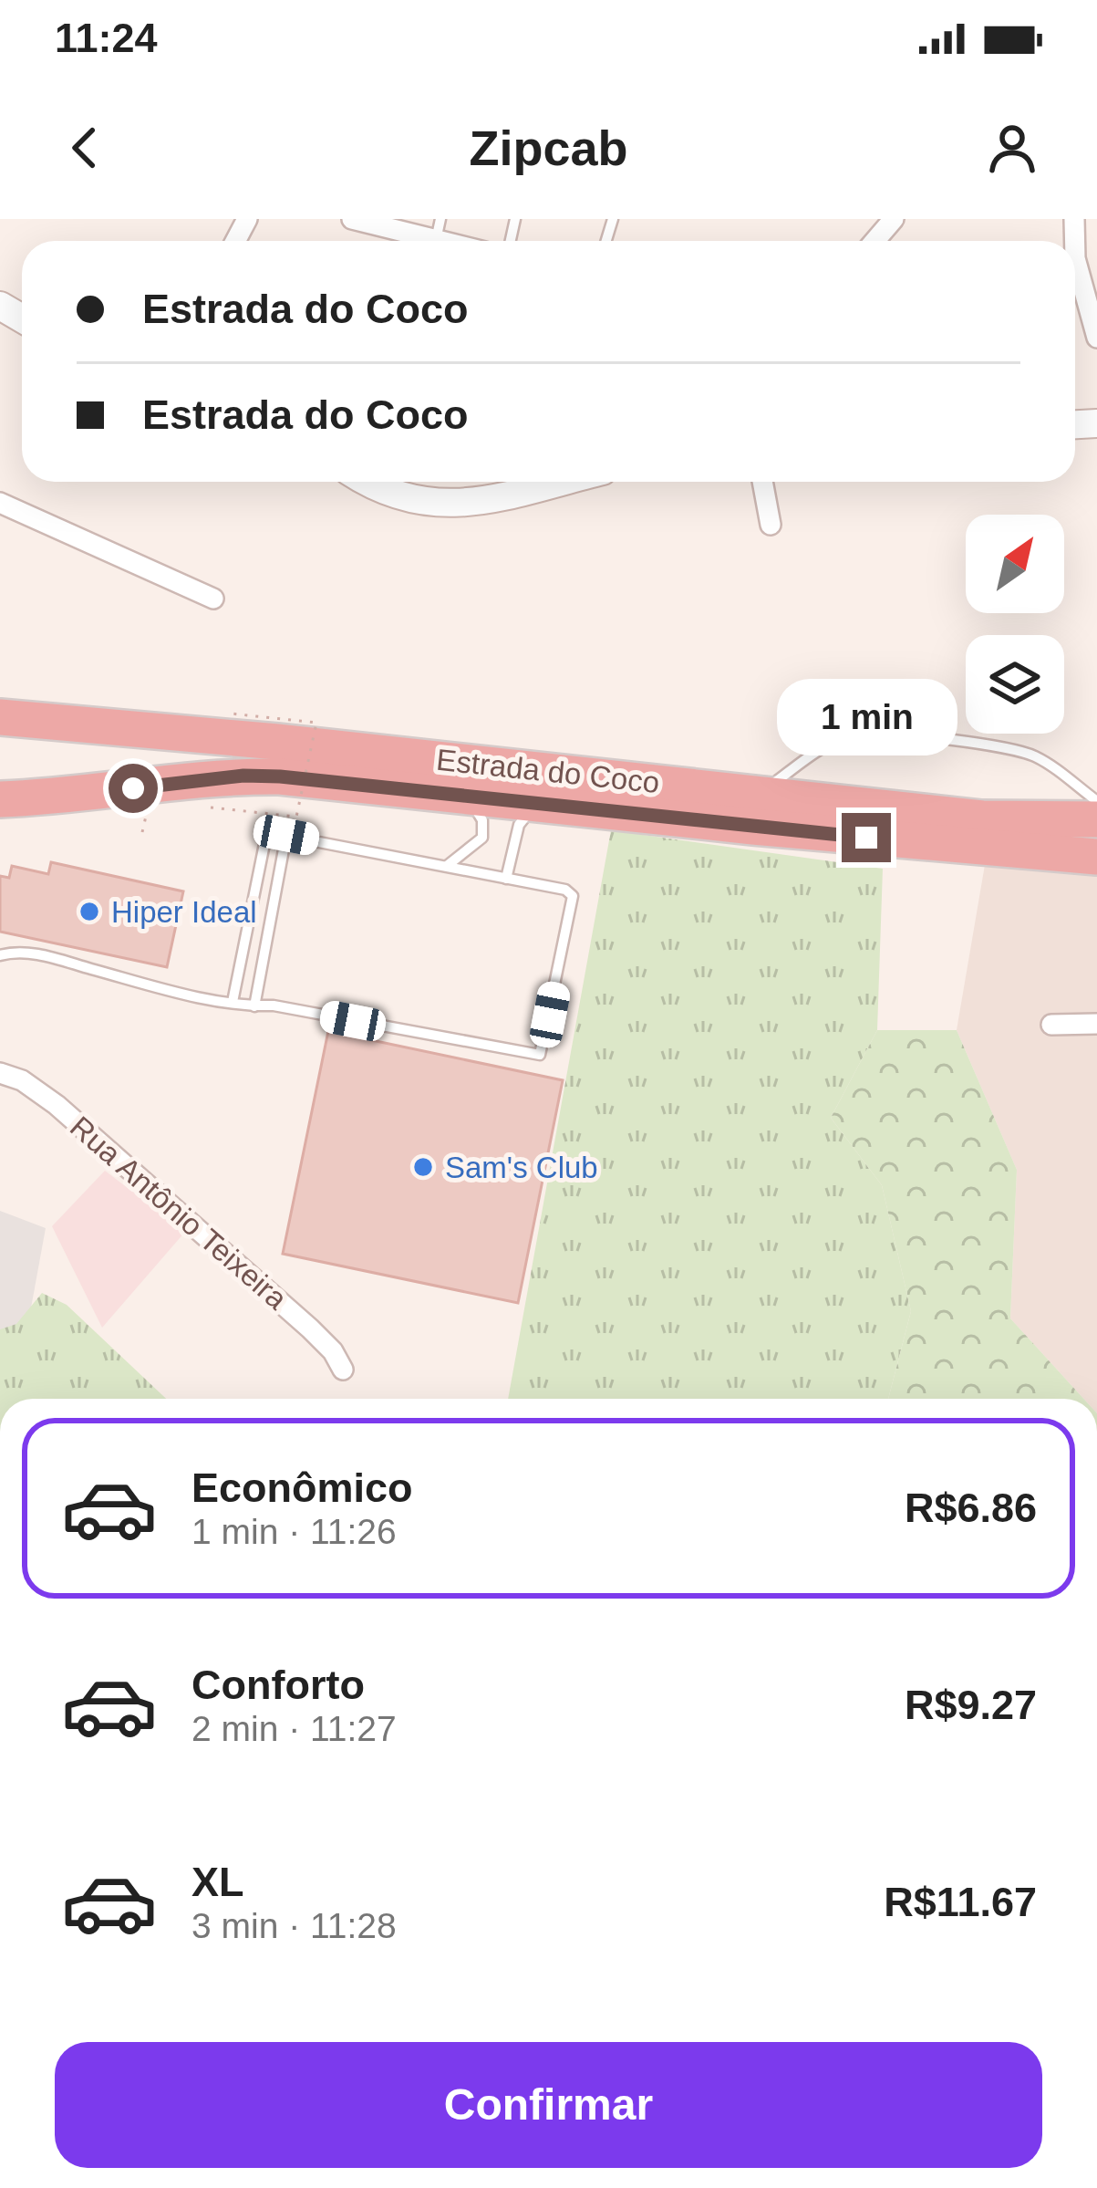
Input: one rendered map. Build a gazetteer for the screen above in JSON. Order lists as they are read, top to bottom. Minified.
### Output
{"streets":{"highway":["Estrada do Coco"],"street":["Rua Antônio Teixeira"]},"places":["Hiper Ideal","Sam's Club"],"north":"top right","page":{"status":"11:24","header":"Zipcab","banner":["Estrada do Coco","Estrada do Coco"],"bubble":"1 min","list":[{"name":"Econômico","note":"1 min · 11:26","value":"R$6.86"},{"name":"Conforto","note":"2 min · 11:27","value":"R$9.27"},{"name":"XL","note":"3 min · 11:28","value":"R$11.67"}],"buttons":"Confirmar"}}
